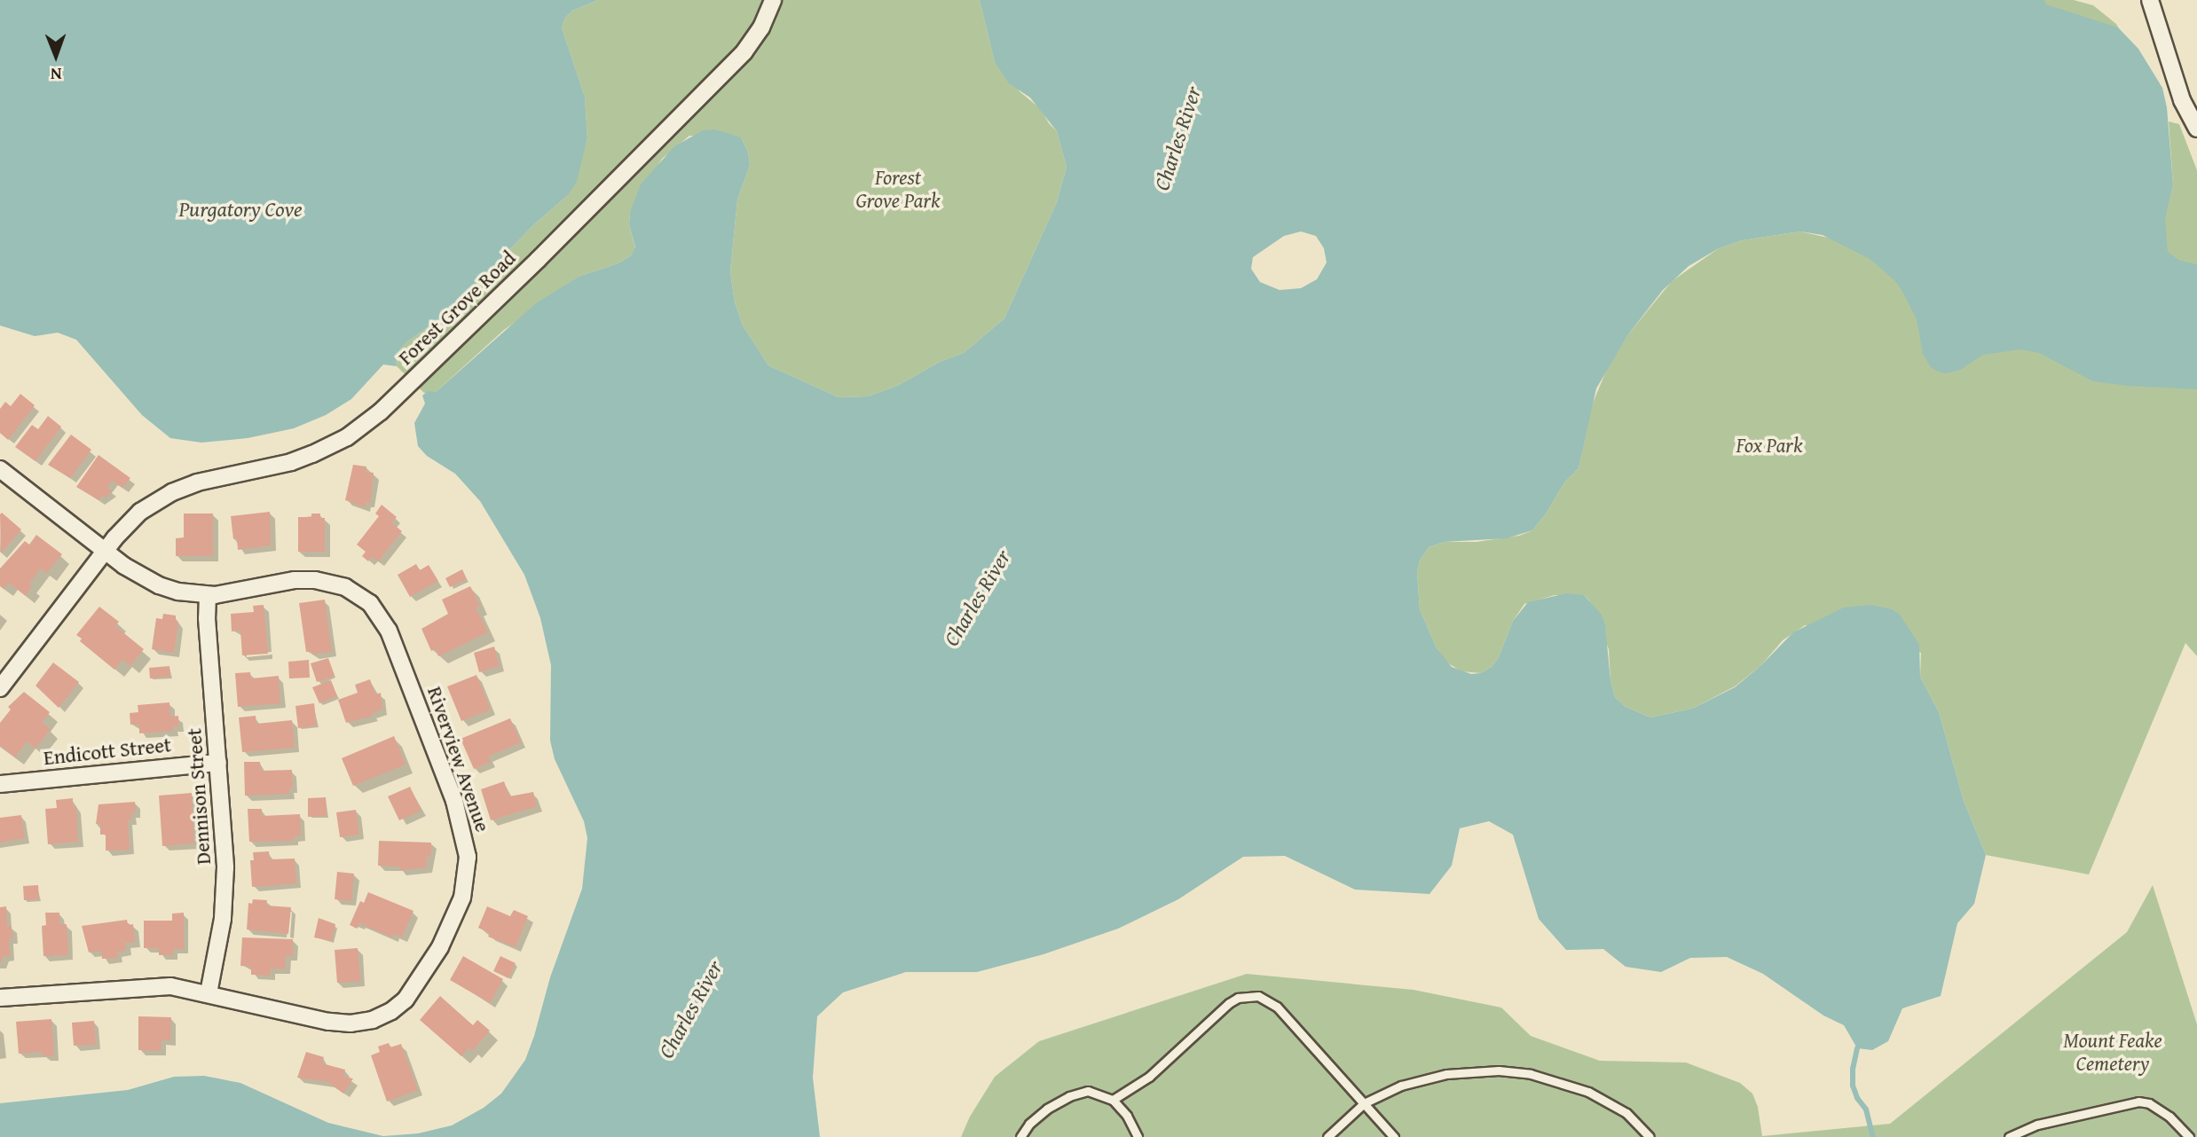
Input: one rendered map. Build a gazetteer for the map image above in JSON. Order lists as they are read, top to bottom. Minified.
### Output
{"streets":{"street":["Forest Grove Road","Endicott Street","Riverview Avenue","Dennison Street"]},"crossings":[["Forest Grove Road","Riverview Avenue"],["Endicott Street","Dennison Street"],["Riverview Avenue","Dennison Street"]],"water":["Charles River","Purgatory Cove"],"parks":["Forest Grove Park","Fox Park","Mount Feake Cemetery"],"north":"bottom"}
